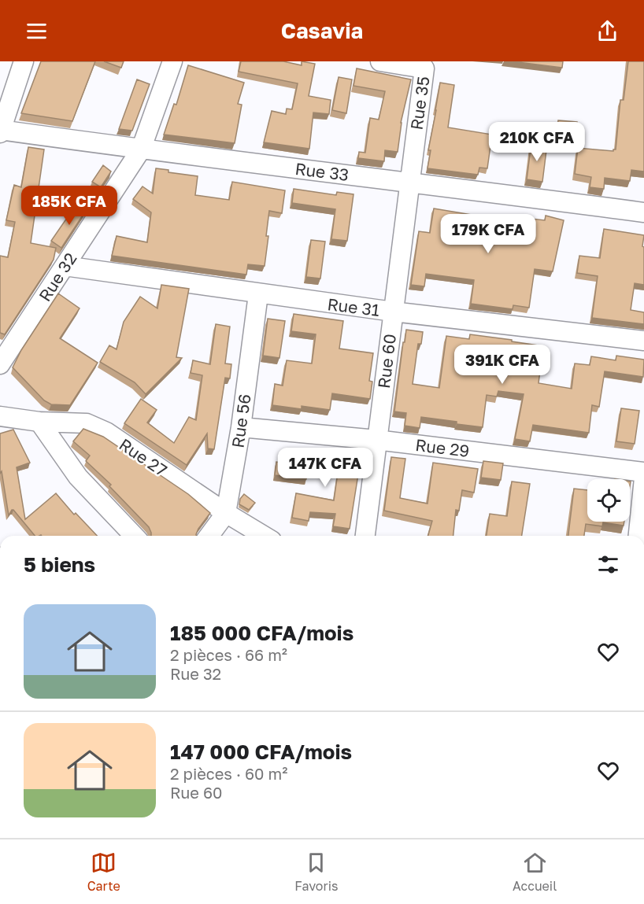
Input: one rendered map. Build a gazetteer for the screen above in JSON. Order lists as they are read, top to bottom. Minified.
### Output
{"streets":{"street":["Rue 35","Rue 33","Rue 32","Rue 31","Rue 60","Rue 56","Rue 29","Rue 27"]},"crossings":[["Rue 35","Rue 33"],["Rue 35","Rue 60"],["Rue 33","Rue 32"],["Rue 33","Rue 60"],["Rue 32","Rue 31"],["Rue 31","Rue 60"],["Rue 31","Rue 56"],["Rue 60","Rue 29"],["Rue 56","Rue 29"],["Rue 56","Rue 27"]],"page":{"header":"Casavia","price":["210K CFA","185K CFA","179K CFA","391K CFA","147K CFA"],"heading":"5 biens","list":[{"name":"185 000 CFA/mois","note":"2 pièces · 66 m² · Rue 32"},{"name":"147 000 CFA/mois","note":"2 pièces · 60 m² · Rue 60"}],"tabs":["Carte","Favoris","Accueil"]}}
